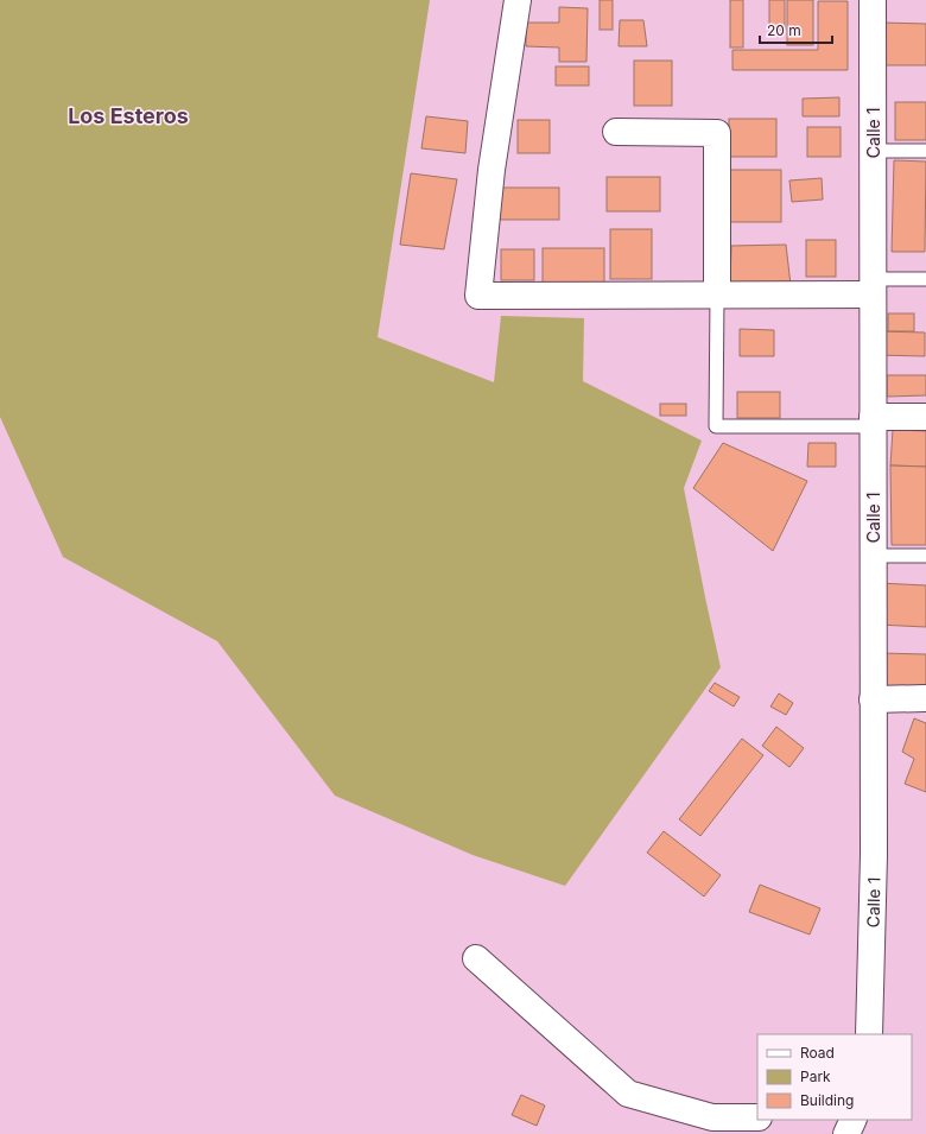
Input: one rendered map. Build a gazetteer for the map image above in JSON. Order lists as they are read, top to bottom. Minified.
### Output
{"streets":{"street":["Calle 1"]},"districts":["Los Esteros"],"legend":["Road","Park","Building"],"scale_bar":"20 m"}
